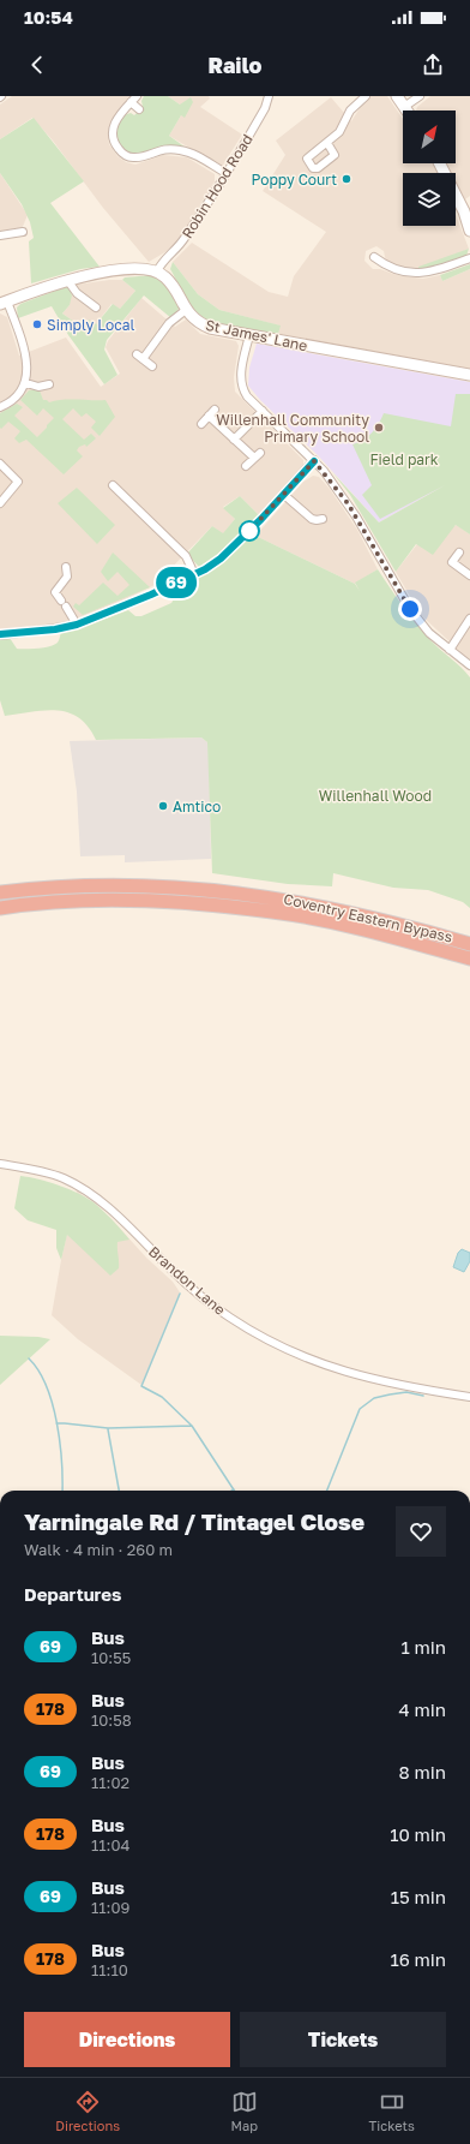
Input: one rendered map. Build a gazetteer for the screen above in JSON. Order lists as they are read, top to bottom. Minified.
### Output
{"streets":{"highway":["Coventry Eastern Bypass"],"street":["Robin Hood Road","St James' Lane","Brandon Lane"]},"crossings":[["Robin Hood Road","St James' Lane"]],"parks":["Field park","Willenhall Wood"],"places":["Poppy Court","Simply Local","Willenhall Community Primary School","Amtico"],"lines":["bus line 69"],"north":"top right","page":{"status":"10:54","header":"Railo","on_map":"69","heading":[["Yarningale Rd / Tintagel Close","Walk · 4 min · 260 m"],"Departures"],"list":[{"mark":"69","name":"Bus","note":"10:55","value":"1 min"},{"mark":"178","name":"Bus","note":"10:58","value":"4 min"},{"mark":"69","name":"Bus","note":"11:02","value":"8 min"},{"mark":"178","name":"Bus","note":"11:04","value":"10 min"},{"mark":"69","name":"Bus","note":"11:09","value":"15 min"},{"mark":"178","name":"Bus","note":"11:10","value":"16 min"}],"buttons":["Directions","Tickets"],"tabs":["Directions","Map","Tickets"]}}
